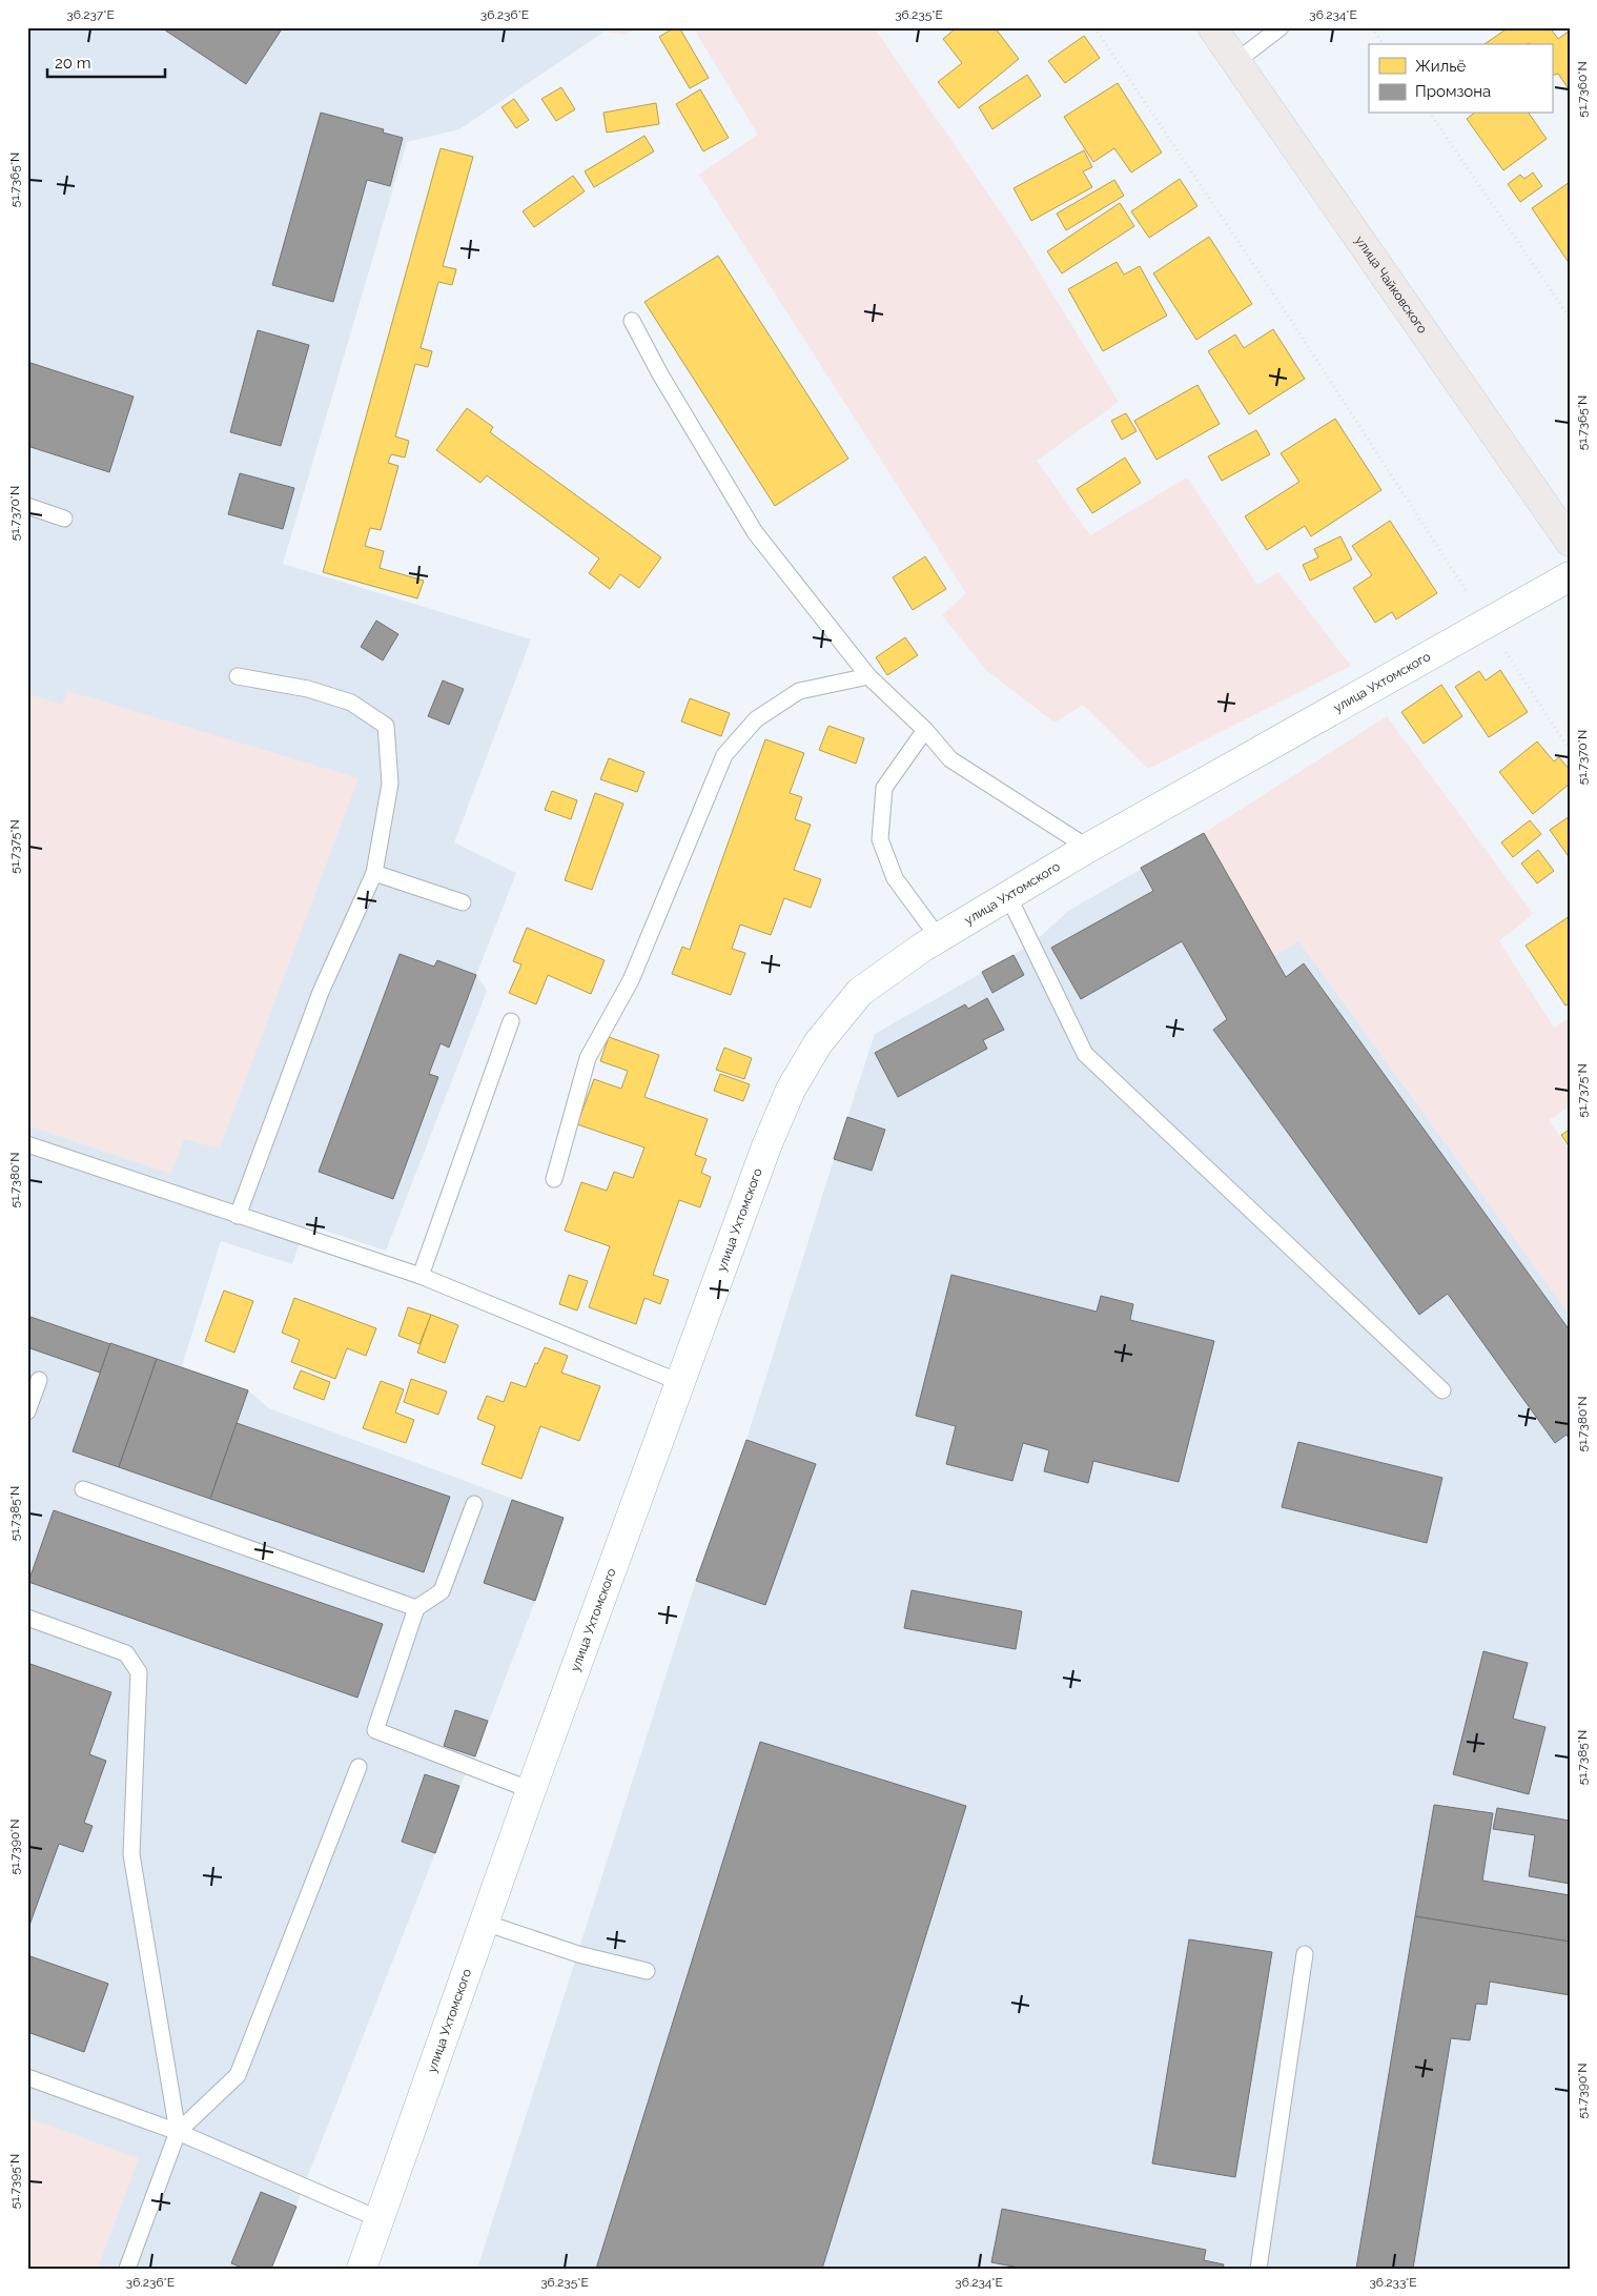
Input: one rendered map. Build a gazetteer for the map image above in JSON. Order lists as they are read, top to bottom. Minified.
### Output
{"streets":{"main road":["улица Чайковского"],"street":["улица Ухтомского"]},"legend":["Жильё","Промзона"],"scale_bar":"20 m","coordinates":["36.237°E","36.236°E","36.235°E","36.234°E","51.7360°N","51.7365°N","51.7370°N","51.7375°N","51.7380°N","51.7385°N","51.7390°N","51.7395°N","36.233°E"]}
